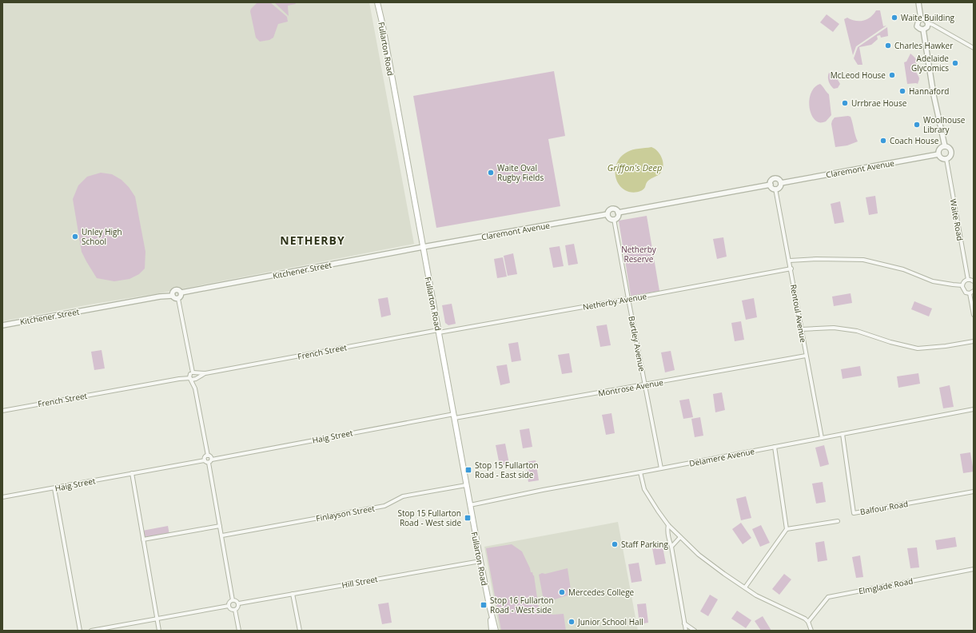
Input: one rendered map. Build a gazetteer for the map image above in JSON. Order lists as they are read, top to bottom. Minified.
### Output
{"streets":{"main road":["Fullarton Road"],"street":["Claremont Avenue","Waite Road","Kitchener Street","Netherby Avenue","Rentoul Avenue","Bartley Avenue","French Street","Montrose Avenue","Haig Street","Delamere Avenue","Balfour Road","Finlayson Street","Hill Street","Elmglade Road"]},"crossings":[["Fullarton Road","Claremont Avenue"],["Fullarton Road","Kitchener Street"],["Fullarton Road","Netherby Avenue"],["Fullarton Road","French Street"],["Fullarton Road","Montrose Avenue"],["Fullarton Road","Haig Street"],["Fullarton Road","Delamere Avenue"],["Fullarton Road","Finlayson Street"],["Fullarton Road","Hill Street"],["Claremont Avenue","Waite Road"],["Claremont Avenue","Kitchener Street"],["Claremont Avenue","Rentoul Avenue"],["Claremont Avenue","Bartley Avenue"],["Netherby Avenue","Rentoul Avenue"],["Netherby Avenue","Bartley Avenue"],["Netherby Avenue","French Street"],["Rentoul Avenue","Montrose Avenue"],["Rentoul Avenue","Delamere Avenue"],["Bartley Avenue","Montrose Avenue"],["Bartley Avenue","Delamere Avenue"],["Montrose Avenue","Haig Street"],["Delamere Avenue","Balfour Road"]],"districts":["NETHERBY"],"water":["Griffon's Deep"],"parks":["Netherby Reserve"],"places":{"other":["Waite Building","Charles Hawker","Adelaide Glycomics","McLeod House","Hannaford","Urrbrae House","Woolhouse Library","Coach House","Waite Oval Rugby Fields","Unley High School","Staff Parking","Mercedes College","Junior School Hall"],"transit":["Stop 15 Fullarton Road - East side","Stop 15 Fullarton Road - West side","Stop 16 Fullarton Road - West side"]}}
